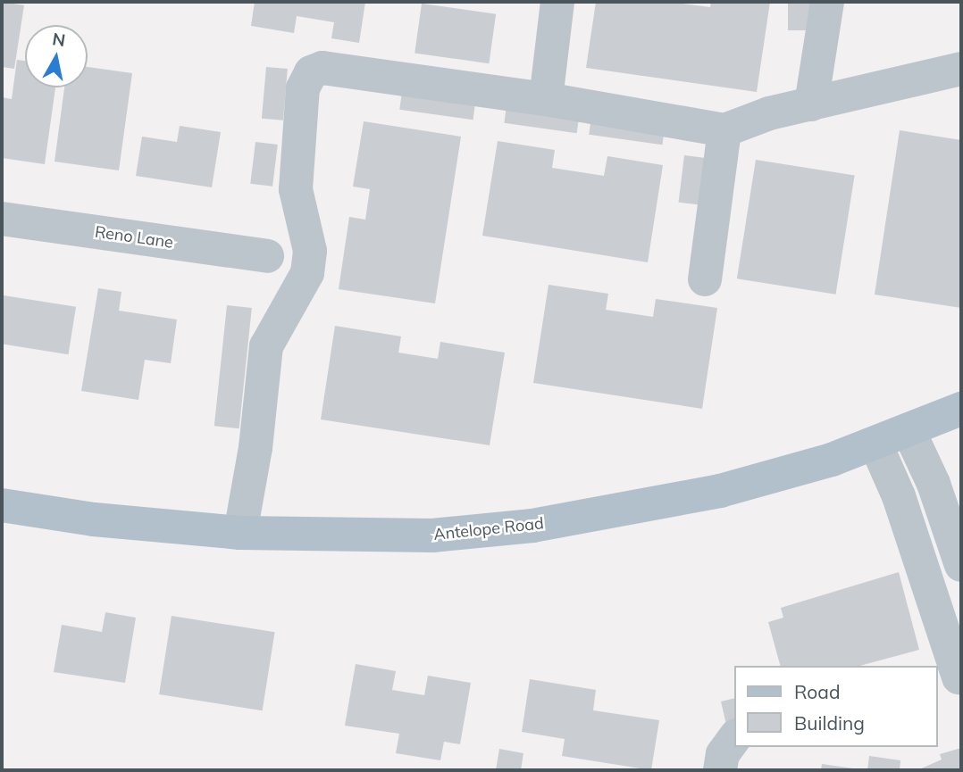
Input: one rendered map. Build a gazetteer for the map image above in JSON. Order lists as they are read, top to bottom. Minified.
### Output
{"streets":{"main road":["Antelope Road"],"street":["Reno Lane"]},"legend":["Road","Building"],"north":"top"}
